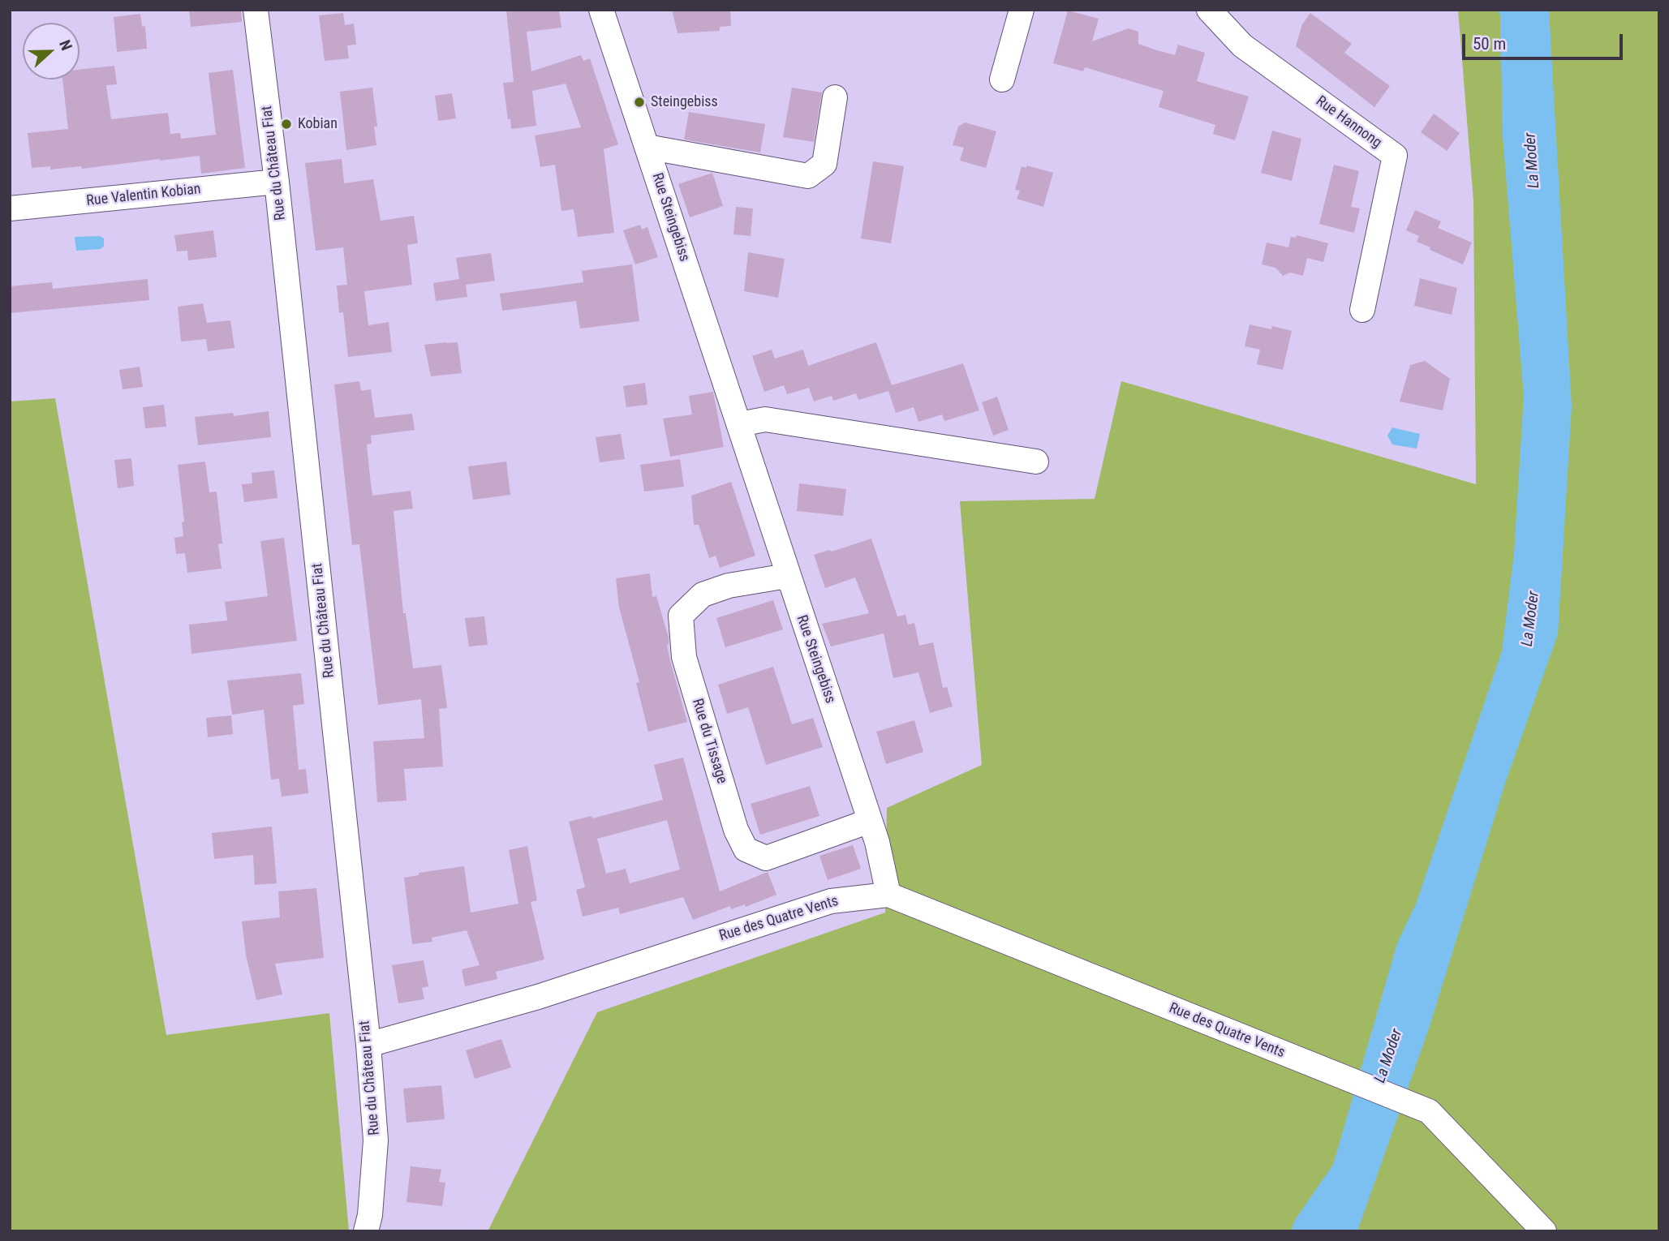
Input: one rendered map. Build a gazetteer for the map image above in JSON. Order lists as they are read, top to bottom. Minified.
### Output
{"streets":{"street":["Rue Hannong","Rue du Château Fiat","Rue Valentin Kobian","Rue Steingebiss","Rue du Tissage","Rue des Quatre Vents"]},"crossings":[["Rue du Château Fiat","Rue Valentin Kobian"],["Rue du Château Fiat","Rue des Quatre Vents"],["Rue Steingebiss","Rue du Tissage"],["Rue Steingebiss","Rue des Quatre Vents"]],"water":["La Moder"],"places":["Steingebiss","Kobian"],"scale_bar":"50 m","north":"right"}
